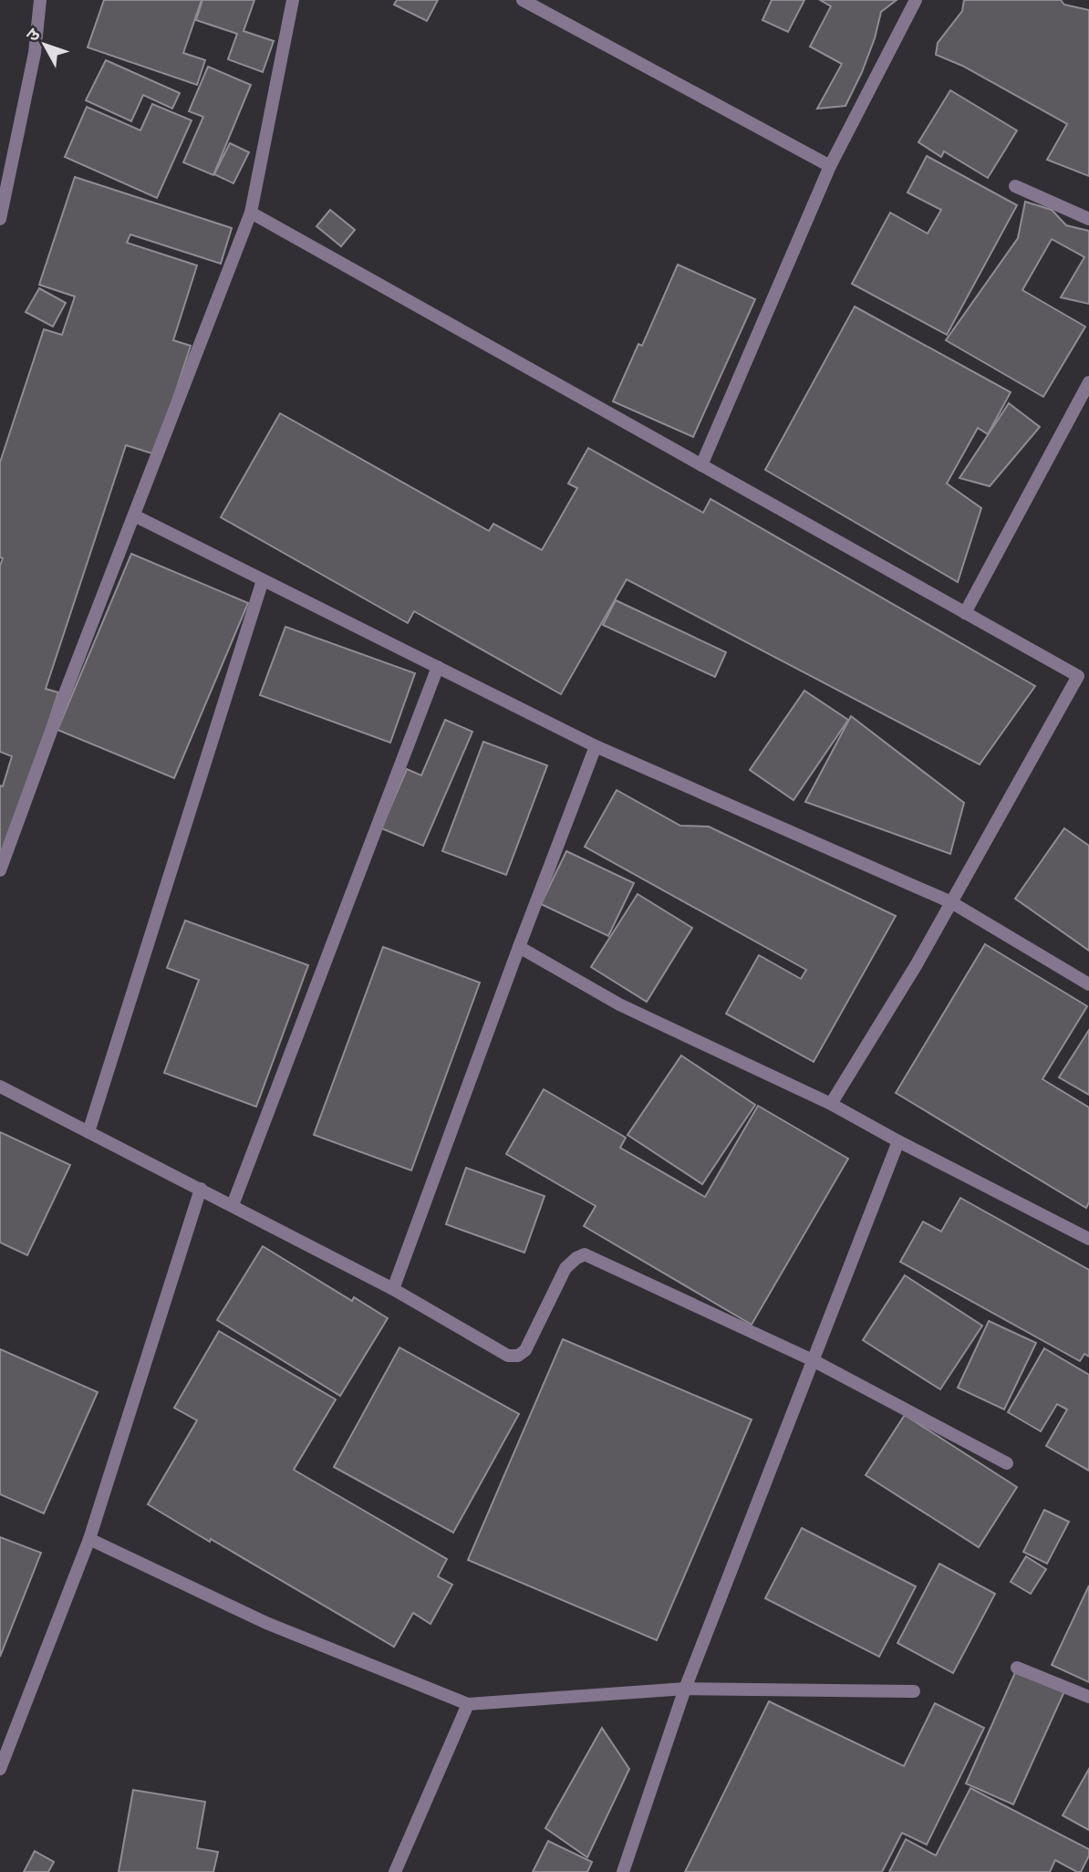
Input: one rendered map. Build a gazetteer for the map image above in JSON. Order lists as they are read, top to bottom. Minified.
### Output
{"north":"top left"}
